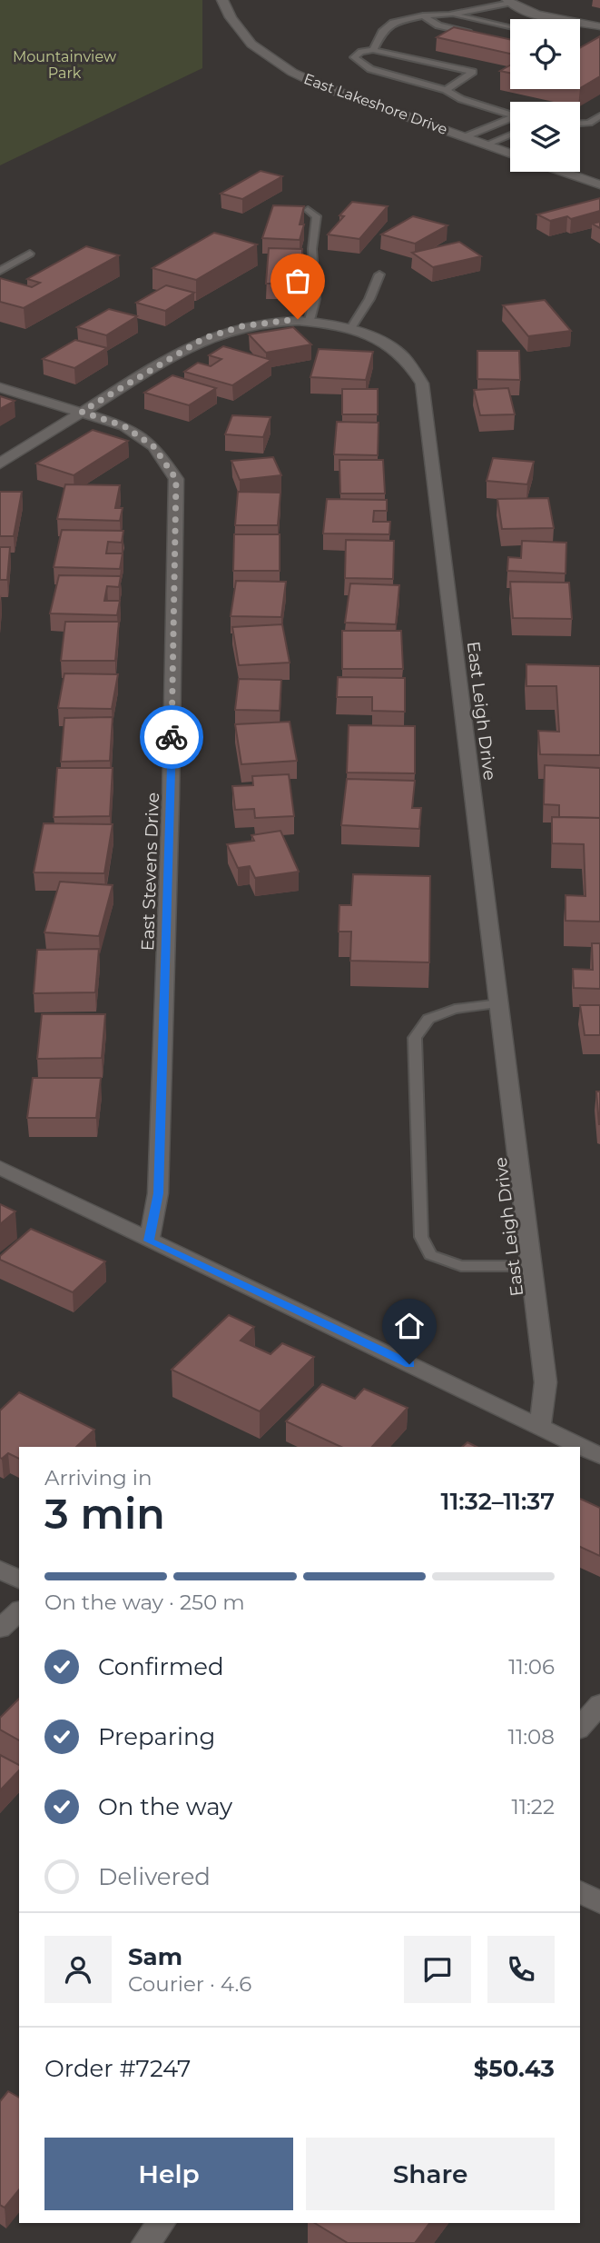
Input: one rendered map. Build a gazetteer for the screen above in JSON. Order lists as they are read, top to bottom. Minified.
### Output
{"streets":{"street":["East Lakeshore Drive","East Leigh Drive","East Stevens Drive"]},"crossings":[["East Leigh Drive","East Stevens Drive"]],"parks":["Mountainview Park"],"page":{"heading":["3 min","Arriving in","11:32–11:37"],"panel":["Sam","Courier · 4.6","Order #7247","$50.43"],"bar":"On the way · 250 m","list":[["Confirmed","11:06"],["Preparing","11:08"],["On the way","11:22"],"Delivered"],"buttons":["Help","Share"]}}
